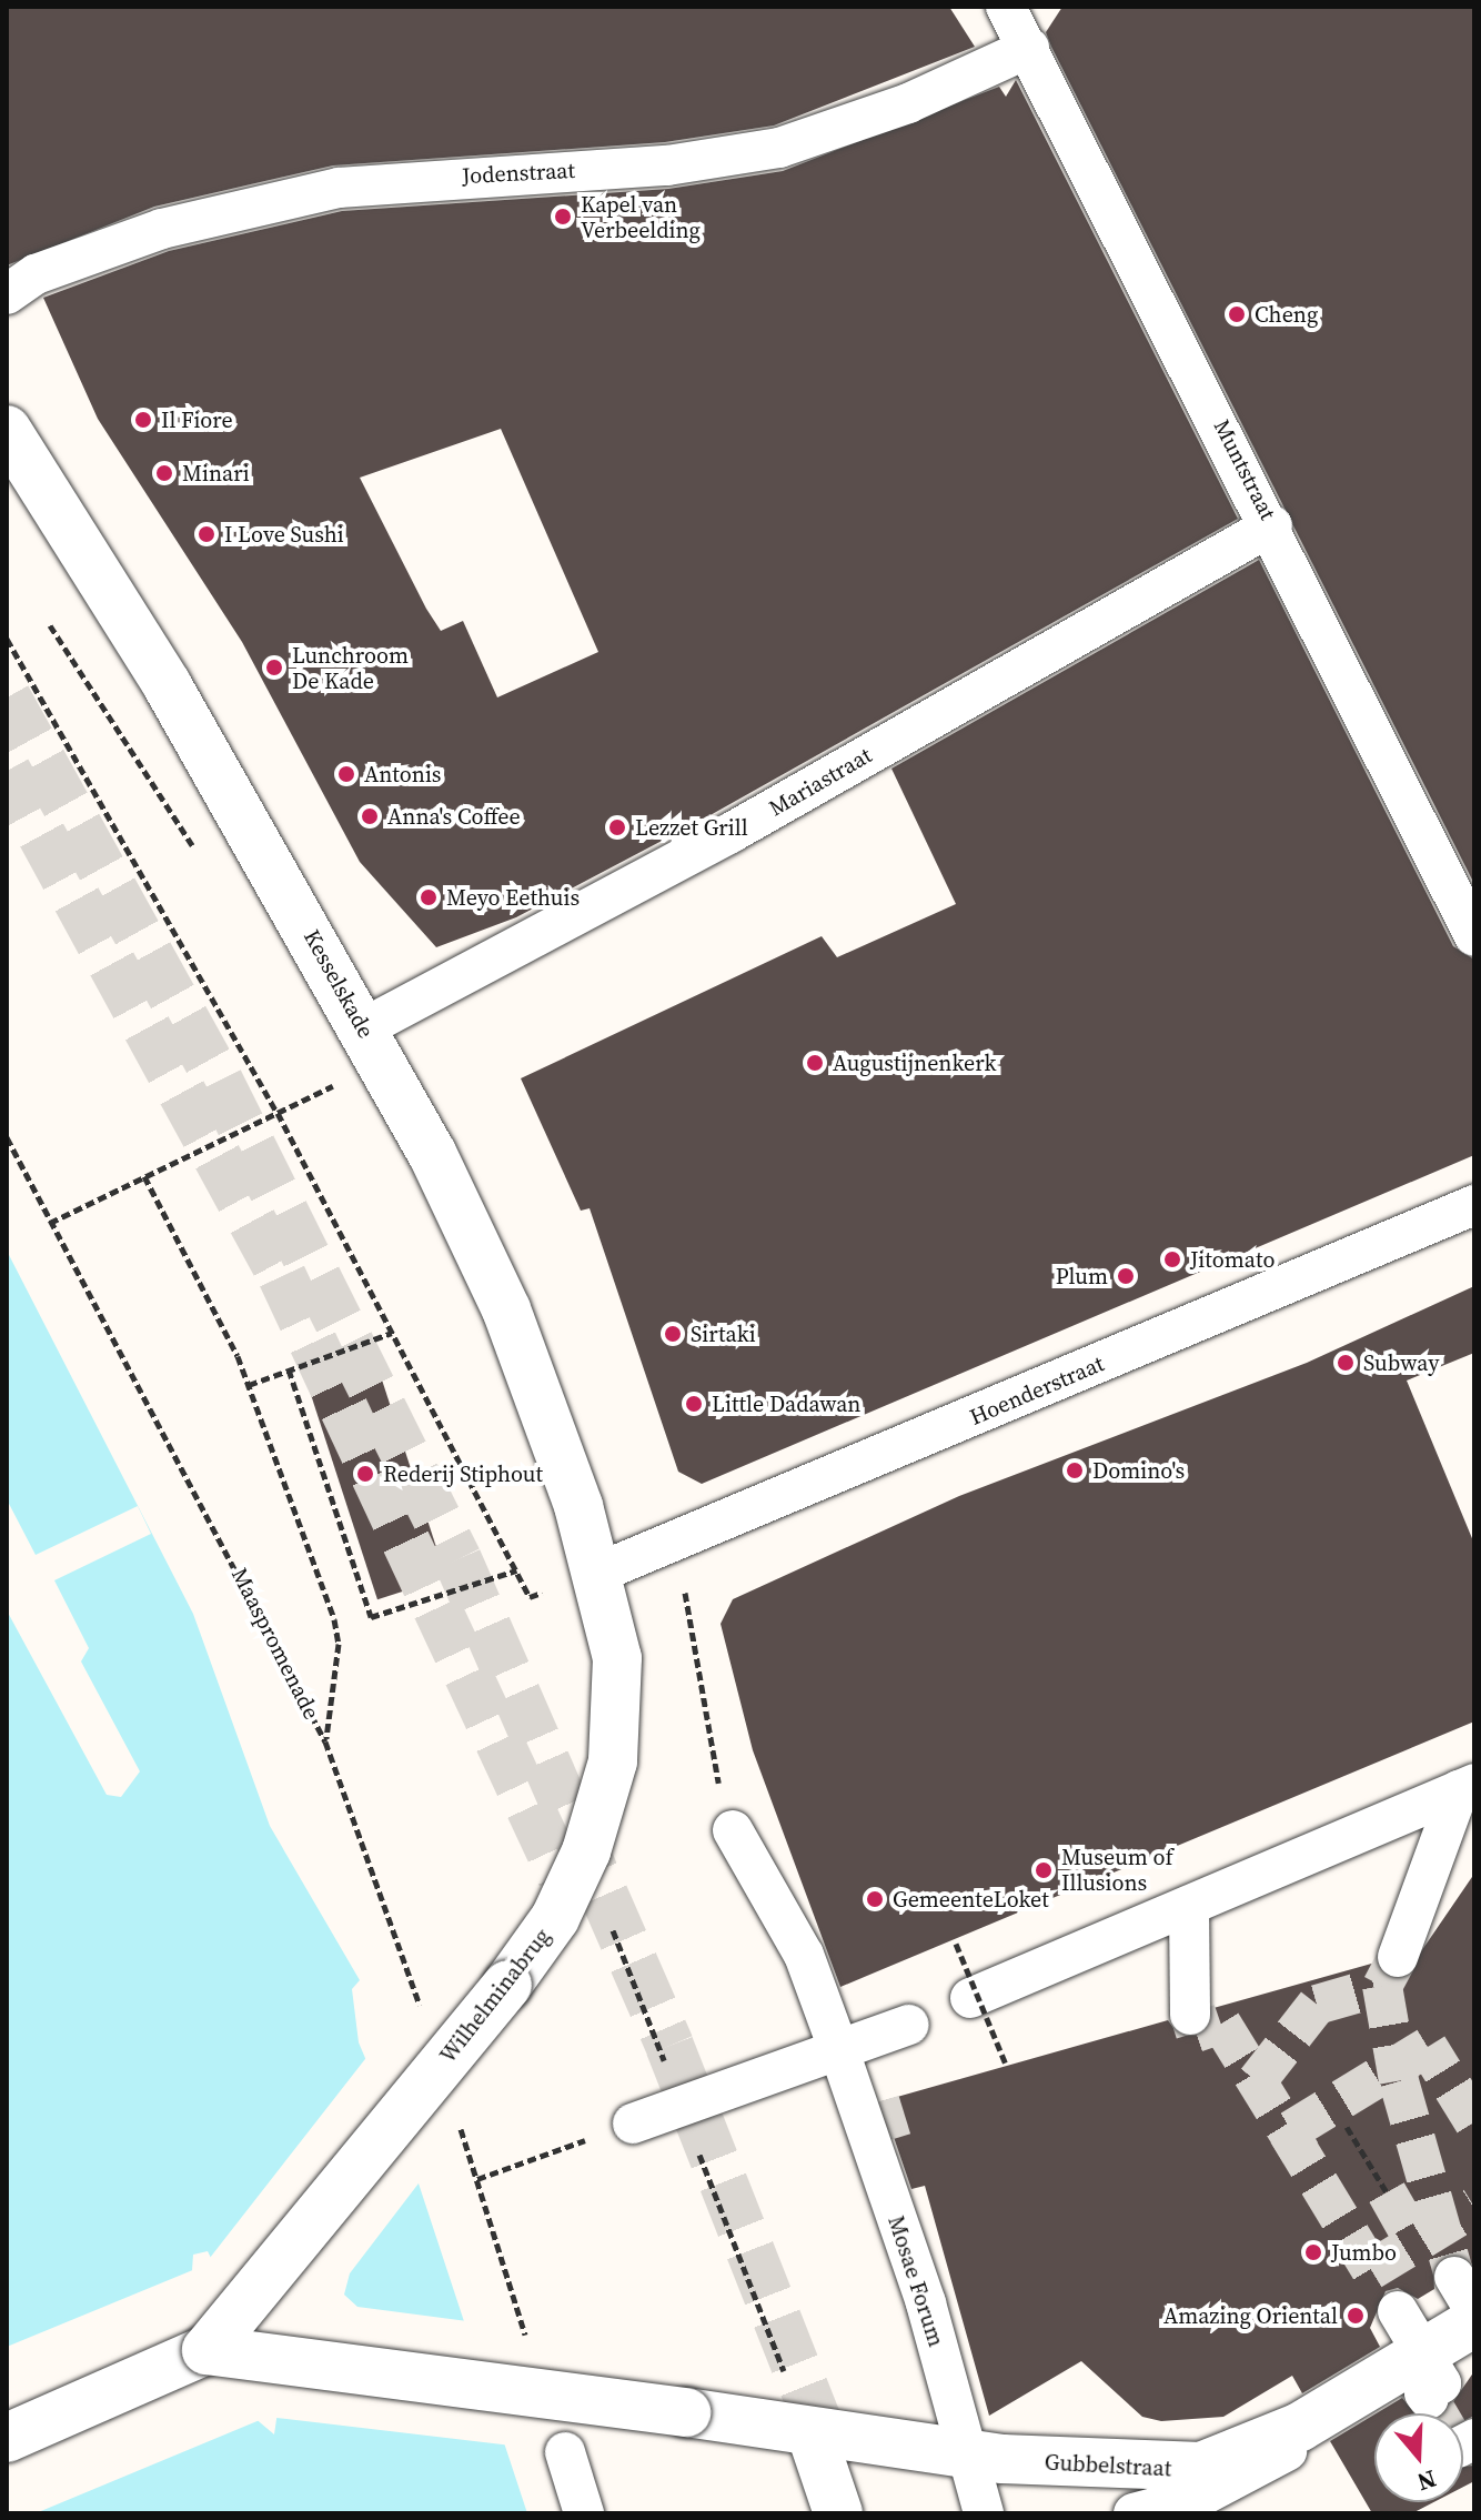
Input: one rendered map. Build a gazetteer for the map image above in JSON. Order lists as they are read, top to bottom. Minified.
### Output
{"streets":{"street":["Jodenstraat","Muntstraat","Mariastraat","Kesselskade","Hoenderstraat","Wilhelminabrug","Mosae Forum","Gubbelstraat"],"path":["Maaspromenade"]},"crossings":[["Jodenstraat","Muntstraat"],["Muntstraat","Mariastraat"],["Mariastraat","Kesselskade"],["Kesselskade","Hoenderstraat"],["Kesselskade","Wilhelminabrug"],["Hoenderstraat","Wilhelminabrug"],["Mosae Forum","Gubbelstraat"]],"places":["Kapel van Verbeelding","Cheng","Il Fiore","Minari","I Love Sushi","Lunchroom De Kade","Antonis","Anna's Coffee","Lezzet Grill","Meyo Eethuis","Augustijnenkerk","Jitomato","Plum","Sirtaki","Subway","Little Dadawan","Domino's","Rederij Stiphout","Museum of Illusions","GemeenteLoket","Jumbo","Amazing Oriental"],"north":"bottom"}
